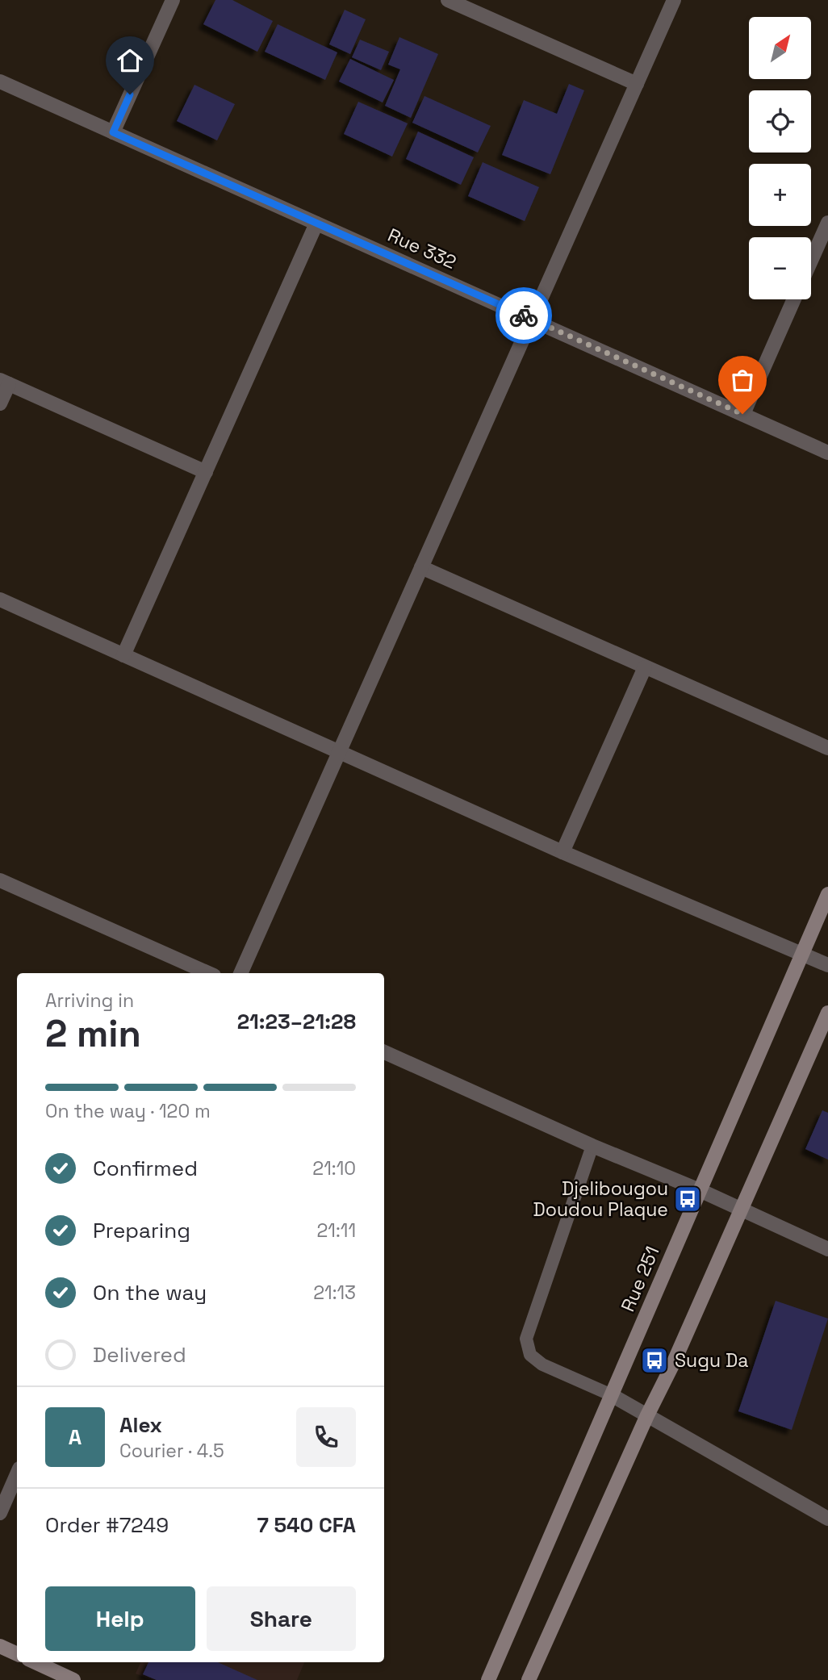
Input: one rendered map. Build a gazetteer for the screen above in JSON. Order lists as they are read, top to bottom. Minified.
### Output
{"streets":{"main road":["Rue 251"],"street":["Rue 332"]},"places":{"bus stop":["Djelibougou Doudou Plaque","Sugu Da"]},"north":"top right","page":{"map_buttons":["+","−"],"heading":["2 min","Arriving in","21:23–21:28"],"panel":["Alex","Courier · 4.5","Order #7249","7 540 CFA"],"bar":"On the way · 120 m","list":[["Confirmed","21:10"],["Preparing","21:11"],["On the way","21:13"],"Delivered"],"round":"A","buttons":["Help","Share"]}}
